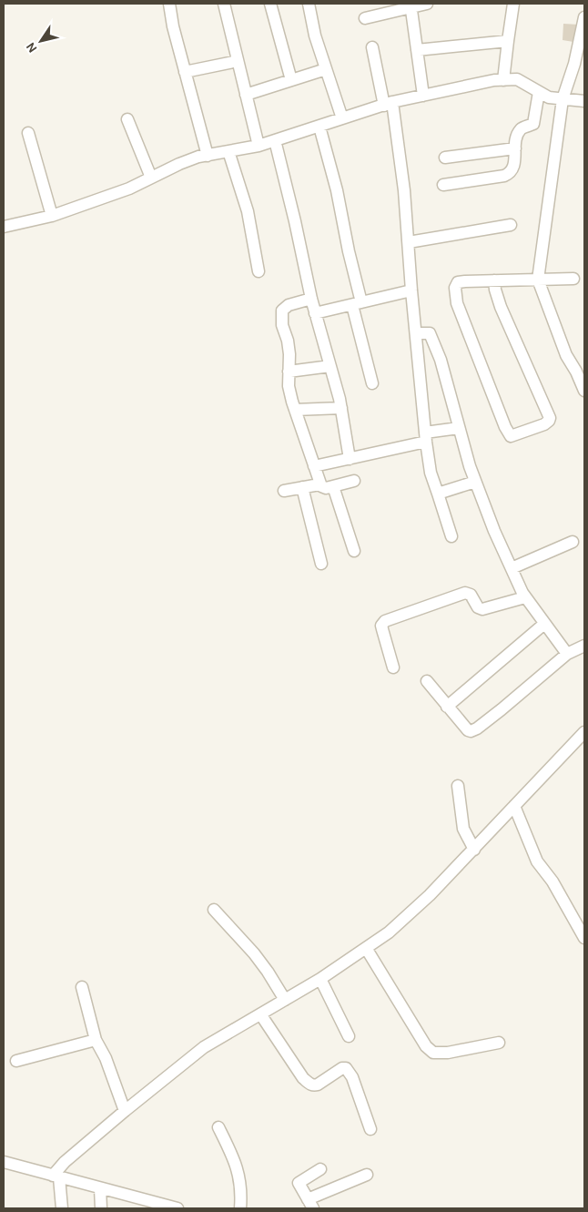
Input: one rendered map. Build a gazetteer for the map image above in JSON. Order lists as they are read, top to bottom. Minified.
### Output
{"north":"bottom left"}
